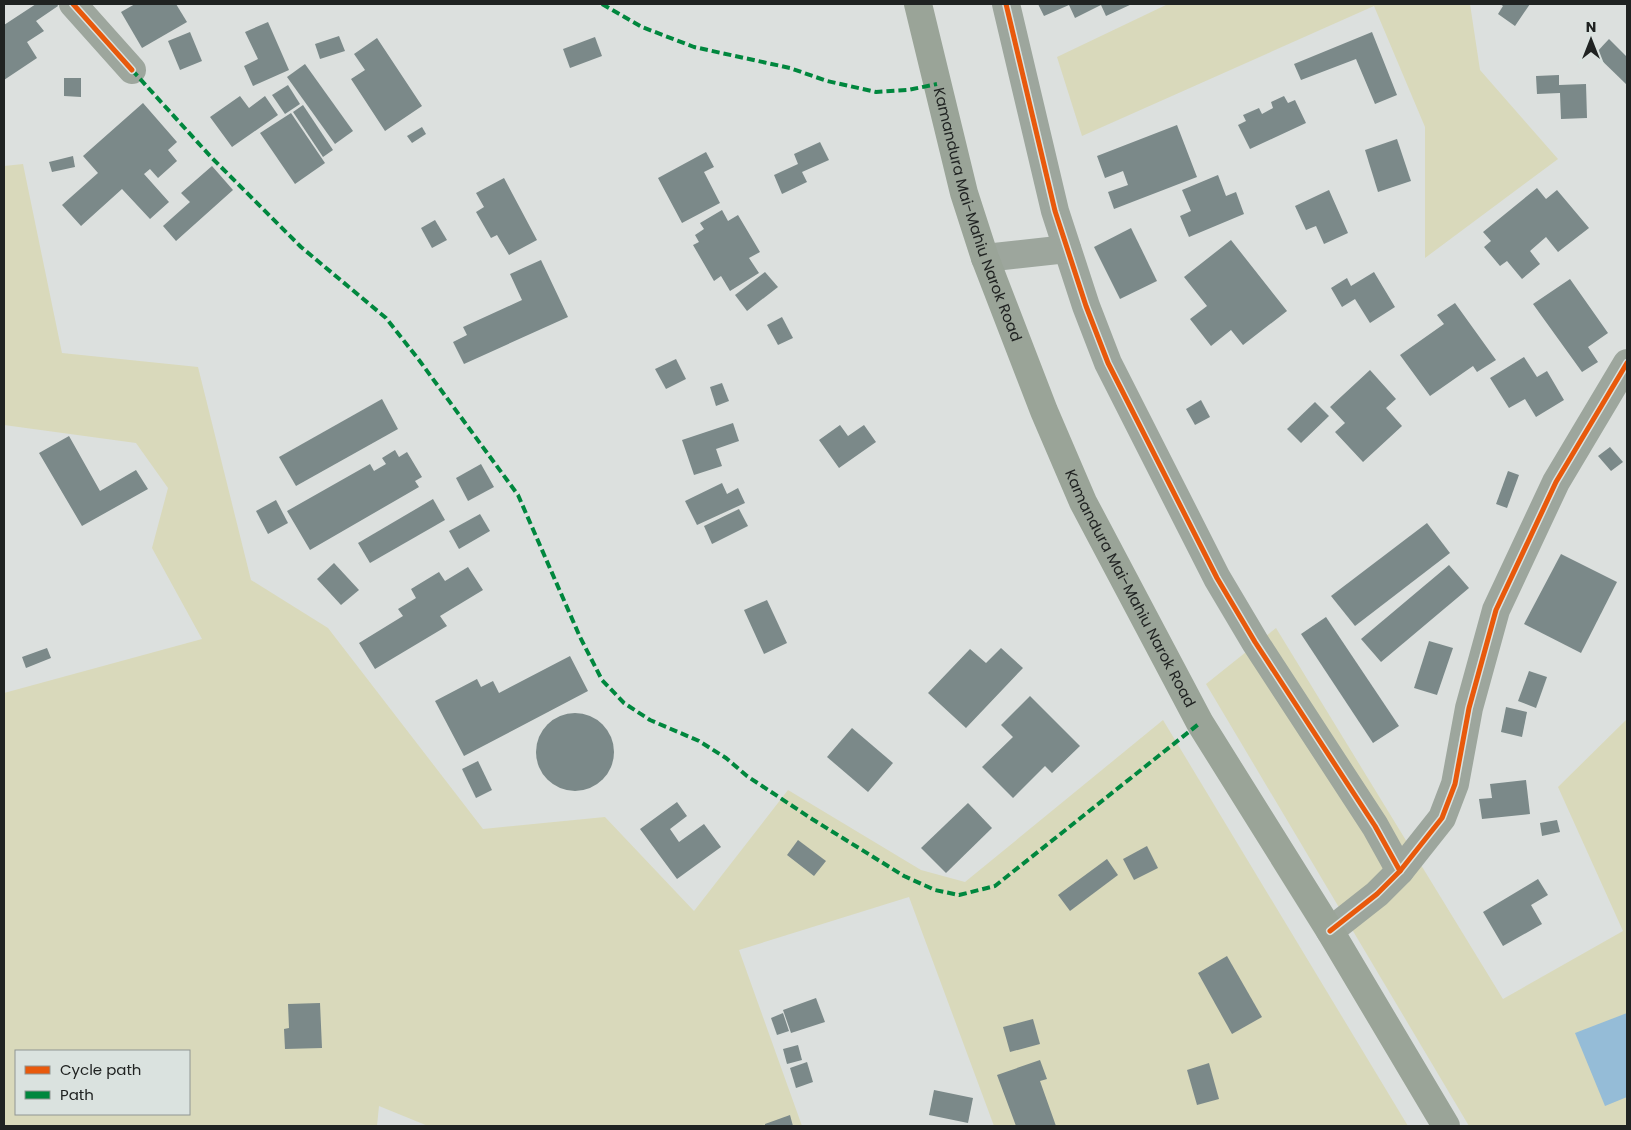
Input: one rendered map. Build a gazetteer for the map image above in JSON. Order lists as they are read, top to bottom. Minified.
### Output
{"streets":{"highway":["Kamandura Mai-Mahiu Narok Road"]},"legend":["Cycle path","Path"],"north":"top"}
